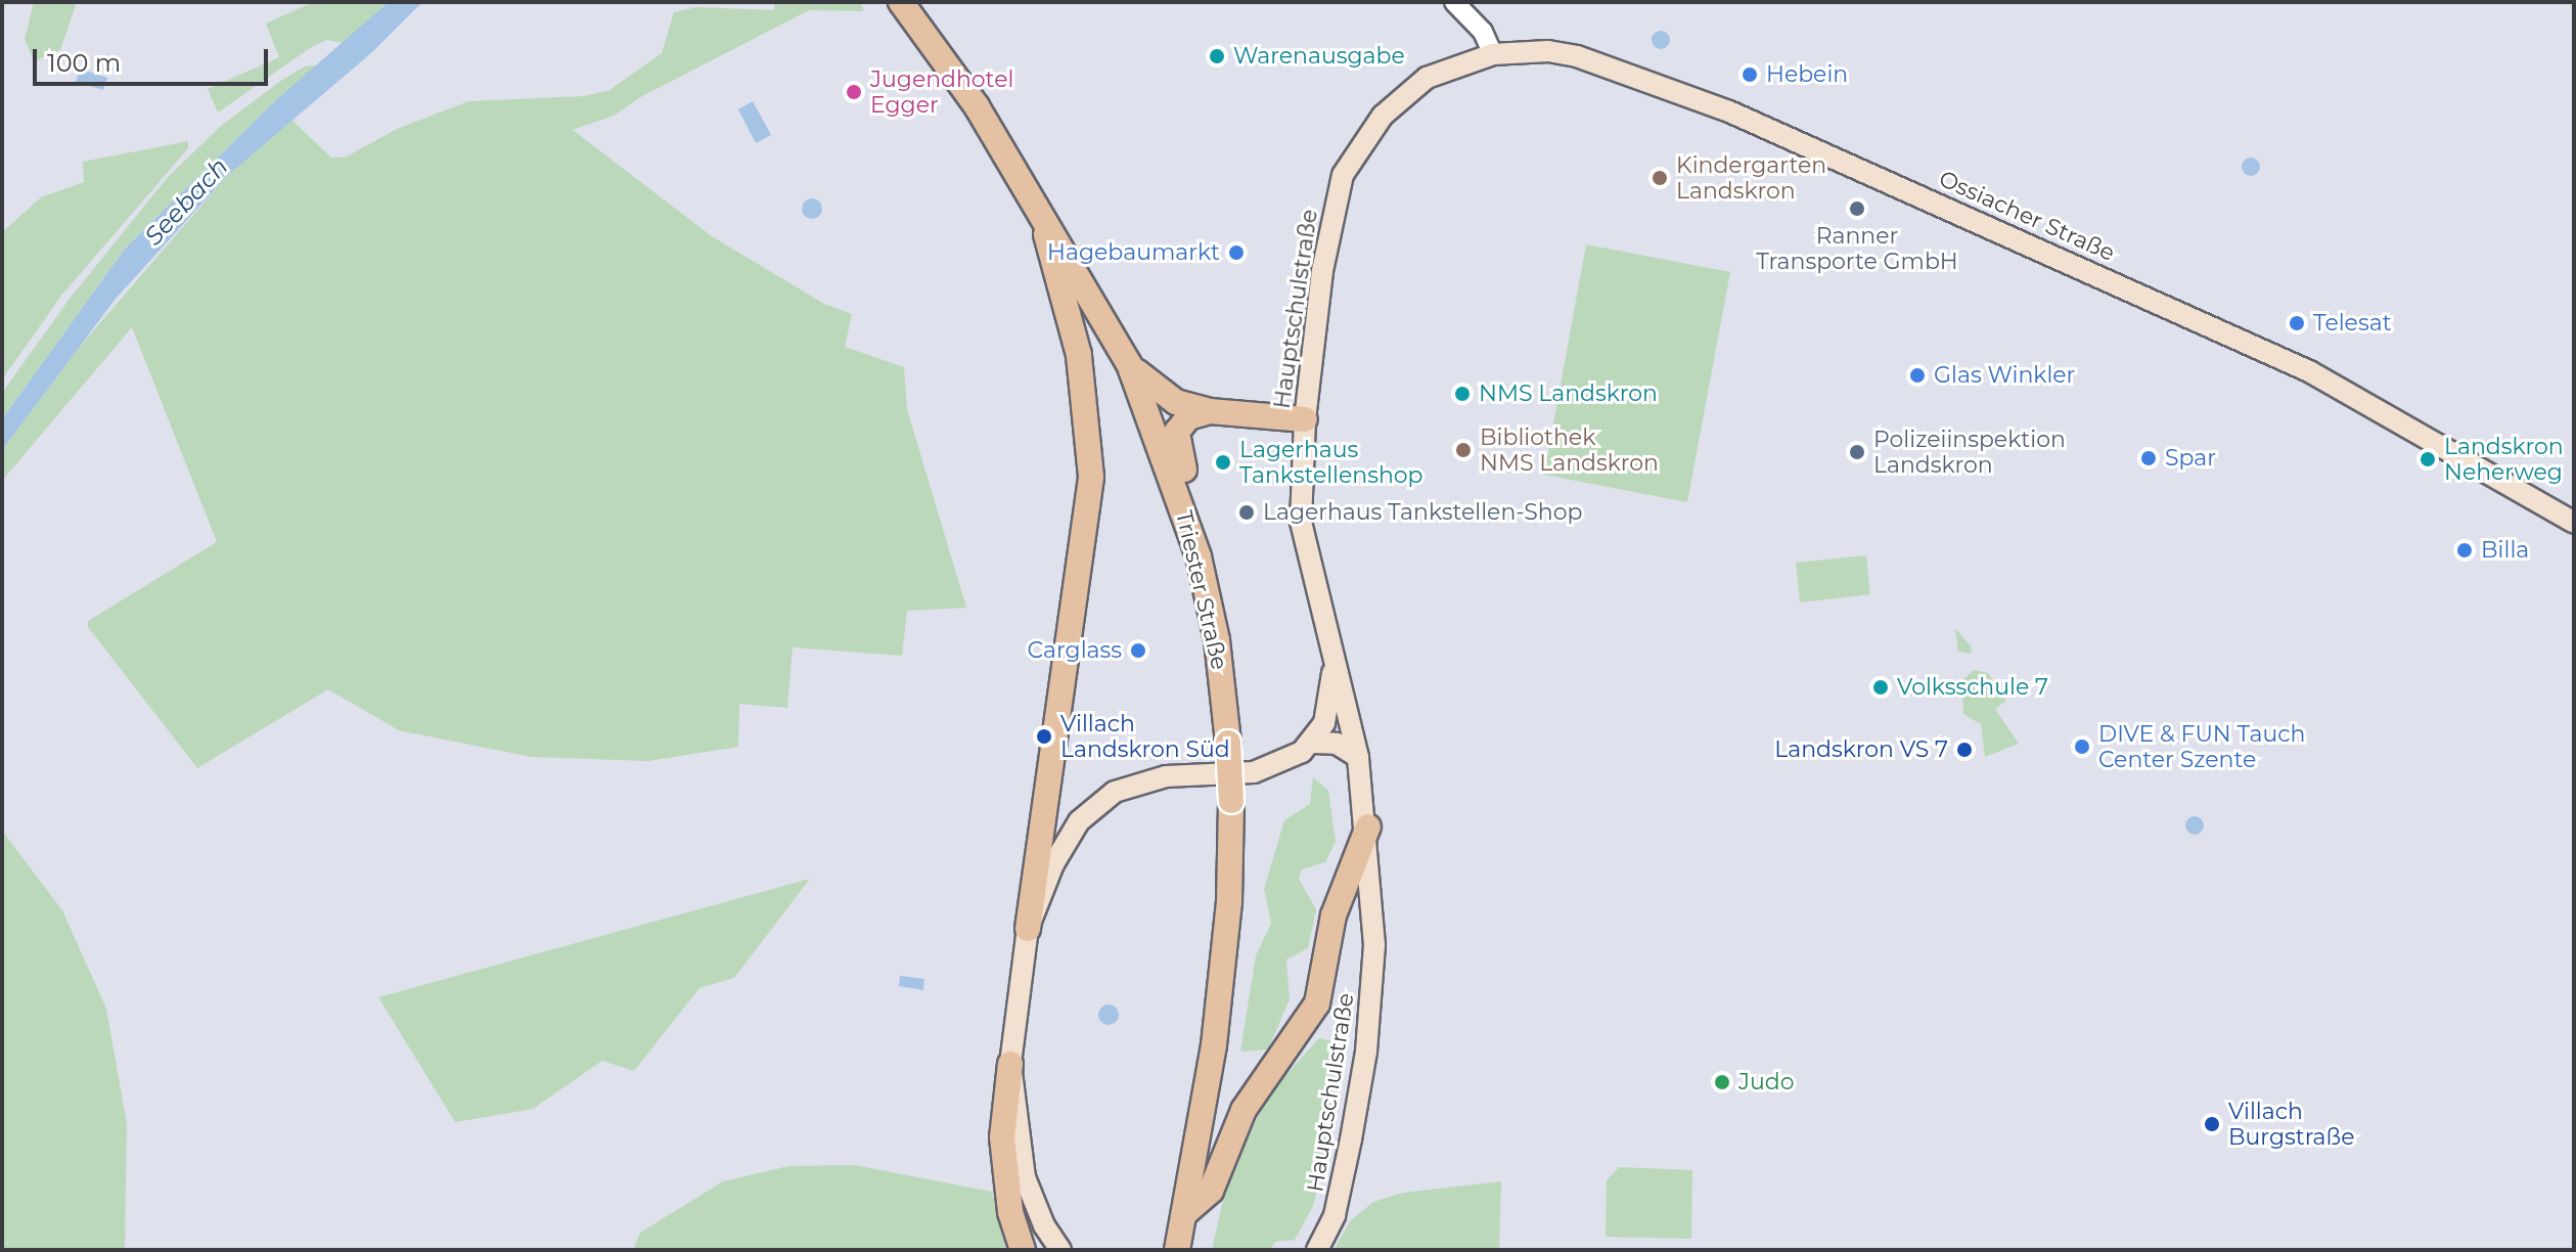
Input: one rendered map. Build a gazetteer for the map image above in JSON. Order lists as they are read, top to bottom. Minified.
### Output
{"streets":{"main road":["Ossiacher Straße","Hauptschulstraße","Triester Straße"]},"crossings":[["Ossiacher Straße","Hauptschulstraße"]],"water":["Seebach"],"places":["Warenausgabe","Hebein","Jugendhotel Egger","Kindergarten Landskron","Ranner Transporte GmbH","Hagebaumarkt","Telesat","Glas Winkler","NMS Landskron","Bibliothek NMS Landskron","Polizeiinspektion Landskron","Spar","Landskron Neherweg","Lagerhaus Tankstellenshop","Lagerhaus Tankstellen-Shop","Billa","Carglass","Volksschule 7","Villach Landskron Süd","DIVE & FUN Tauch Center Szente","Landskron VS 7","Judo","Villach Burgstraße"],"scale_bar":"100 m"}
